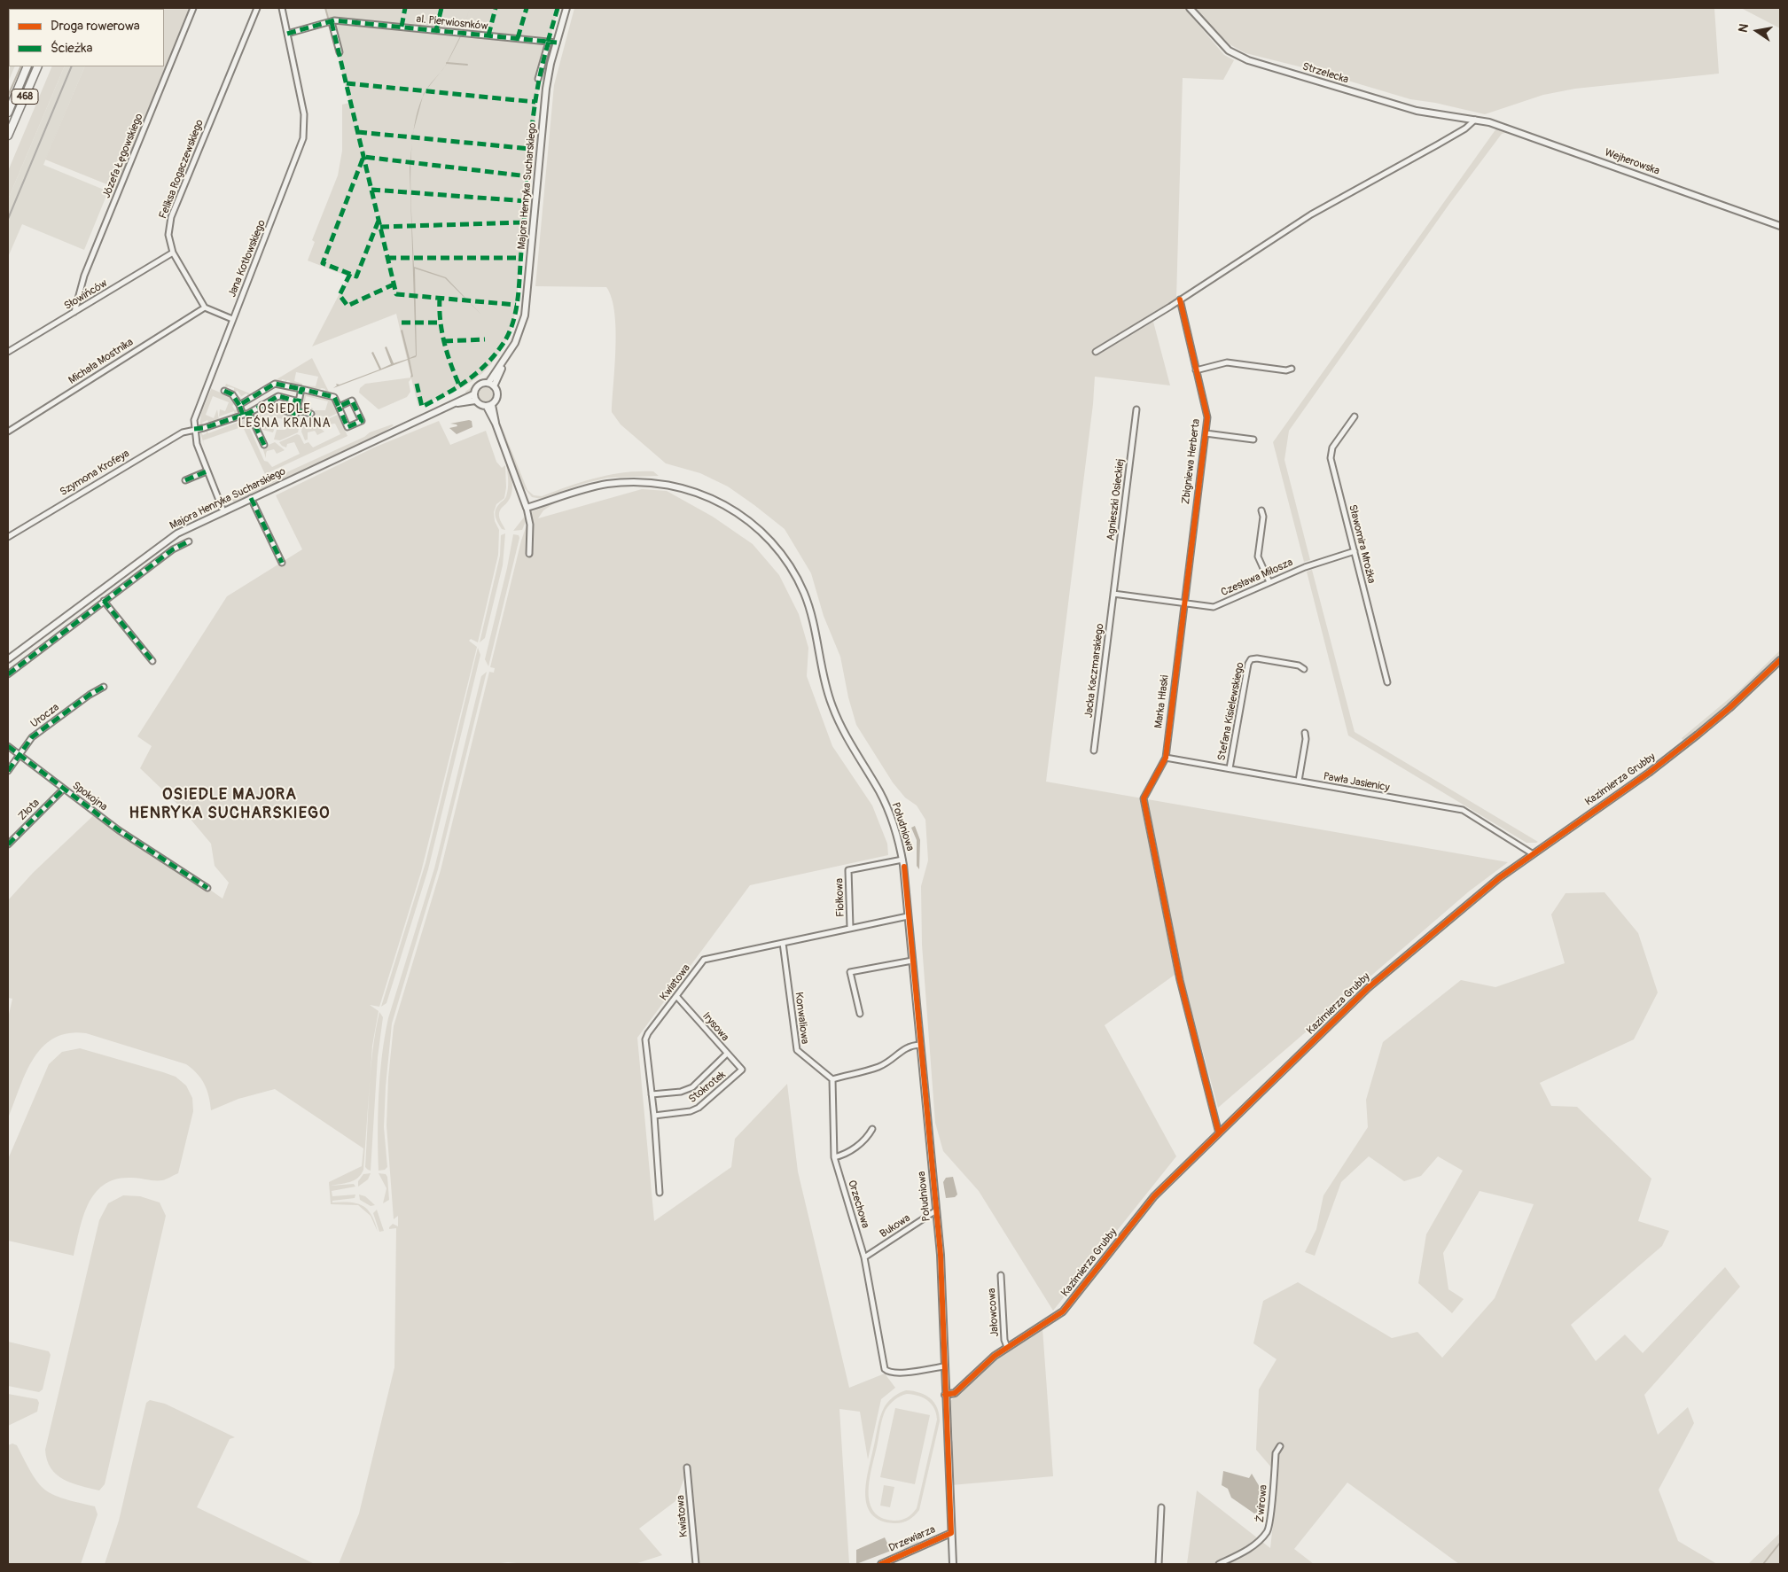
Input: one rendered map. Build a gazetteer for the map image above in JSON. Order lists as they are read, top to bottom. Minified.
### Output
{"streets":{"main road":["468"],"street":["al. Pierwiosnków","Strzelecka","Józefa Łęgowskiego","Wejherowska","Feliksa Rogaczewskiego","Majora Henryka Sucharskiego","Jana Kotłowskiego","Słowińców","Michała Mostnika","Zbigniewa Herberta","Szymona Krofeya","Agnieszki Osieckiej","Sławomira Mrożka","Czesława Miłosza","Jacka Kaczmarskiego","Marka Hłaski","Stefana Kisielewskiego","Urocza","Kazimierza Grubby","Pawła Jasienicy","Spokojna","Złota","Południowa","Fiołkowa","Kwiatowa","Konwaliowa","Irysowa","Stokrotek","Orzechowa","Bukowa","Jałowcowa","Żwirowa","Drzewiarza"]},"crossings":[["al. Pierwiosnków","Majora Henryka Sucharskiego"],["al. Pierwiosnków","Jana Kotłowskiego"],["Strzelecka","Wejherowska"],["Józefa Łęgowskiego","Słowińców"],["Feliksa Rogaczewskiego","Słowińców"],["Feliksa Rogaczewskiego","Michała Mostnika"],["Majora Henryka Sucharskiego","Jana Kotłowskiego"],["Jana Kotłowskiego","Szymona Krofeya"],["Zbigniewa Herberta","Czesława Miłosza"],["Zbigniewa Herberta","Marka Hłaski"],["Agnieszki Osieckiej","Czesława Miłosza"],["Agnieszki Osieckiej","Jacka Kaczmarskiego"],["Sławomira Mrożka","Czesława Miłosza"],["Czesława Miłosza","Jacka Kaczmarskiego"],["Czesława Miłosza","Marka Hłaski"],["Marka Hłaski","Kazimierza Grubby"],["Marka Hłaski","Pawła Jasienicy"],["Stefana Kisielewskiego","Pawła Jasienicy"],["Urocza","Spokojna"],["Kazimierza Grubby","Pawła Jasienicy"],["Kazimierza Grubby","Południowa"],["Kazimierza Grubby","Jałowcowa"],["Spokojna","Złota"],["Południowa","Fiołkowa"],["Południowa","Kwiatowa"],["Południowa","Orzechowa"],["Południowa","Bukowa"],["Południowa","Drzewiarza"],["Fiołkowa","Kwiatowa"],["Kwiatowa","Konwaliowa"],["Kwiatowa","Irysowa"],["Kwiatowa","Stokrotek"],["Konwaliowa","Orzechowa"],["Irysowa","Stokrotek"],["Orzechowa","Bukowa"]],"districts":["OSIEDLE LEŚNA KRAINA","OSIEDLE MAJORA HENRYKA SUCHARSKIEGO"],"legend":["Droga rowerowa","Ścieżka"],"north":"left"}
